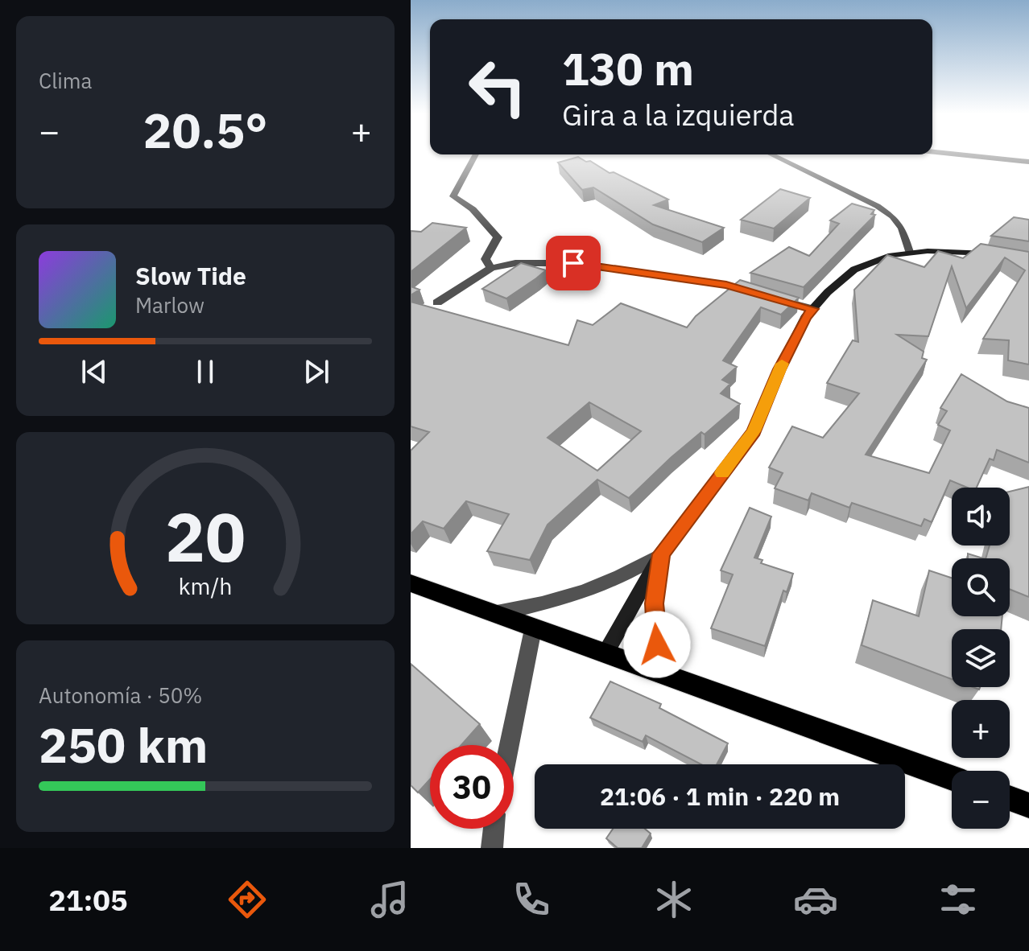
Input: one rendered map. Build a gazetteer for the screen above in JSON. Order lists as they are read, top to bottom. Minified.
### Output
{"page":{"tile":["Clima",["Autonomía · 50%","250 km"]],"turn":["130 m","Gira a la izquierda"],"heat":["−","20.5°","+"],"song":["Slow Tide","Marlow"],"map_buttons":["+","−"],"limit":"30","trip":"21:06 · 1 min · 220 m","tabs":"21:05","gauge":["20","km/h"]}}
